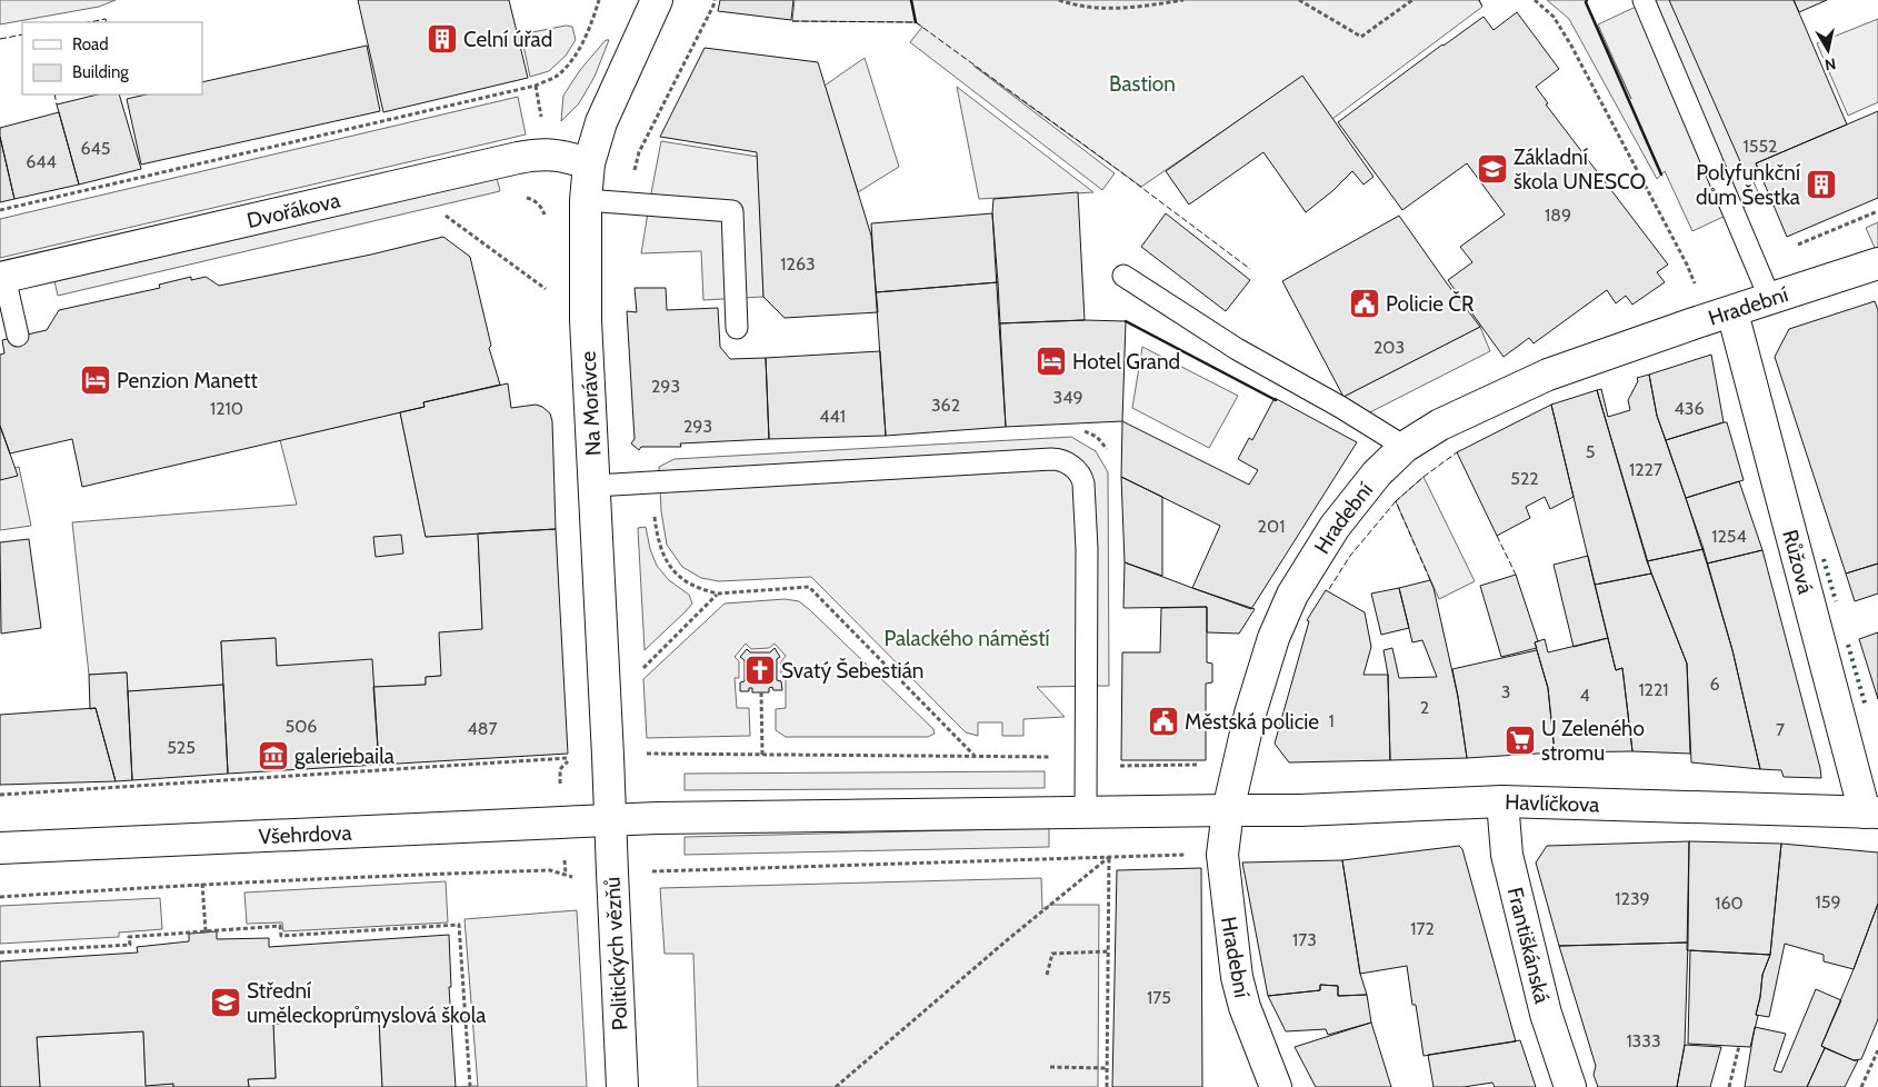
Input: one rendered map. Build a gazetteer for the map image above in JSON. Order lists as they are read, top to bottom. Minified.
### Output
{"streets":{"street":["Dvořákova","Hradební","Na Morávce","Růžová","Havlíčkova","Všehrdova","Františkánská","Politických vězňů"]},"crossings":[["Dvořákova","Na Morávce"],["Hradební","Růžová"],["Hradební","Havlíčkova"],["Na Morávce","Všehrdova"],["Na Morávce","Politických vězňů"],["Růžová","Havlíčkova"],["Havlíčkova","Františkánská"],["Všehrdova","Politických vězňů"]],"parks":["Bastion","Palackého náměstí"],"places":{"building":["Celní úřad","Polyfunkční dům Šestka"],"school or university":["Základní škola UNESCO","Střední uměleckoprůmyslová škola"],"public building":["Policie ČR","Městská policie"],"hotel":["Hotel Grand","Penzion Manett"],"church":["Svatý Šebestián"],"supermarket":["U Zeleného stromu"],"museum":["galeriebaila"]},"house_numbers":["1552","645","644","189","1263","203","293","349","362","1210","436","441","293","5","1227","522","201","1254","6","1221","3","4","2","1","506","487","7","525","1239","159","160","172","173","175","1333"],"legend":["Road","Building"],"north":"bottom"}
